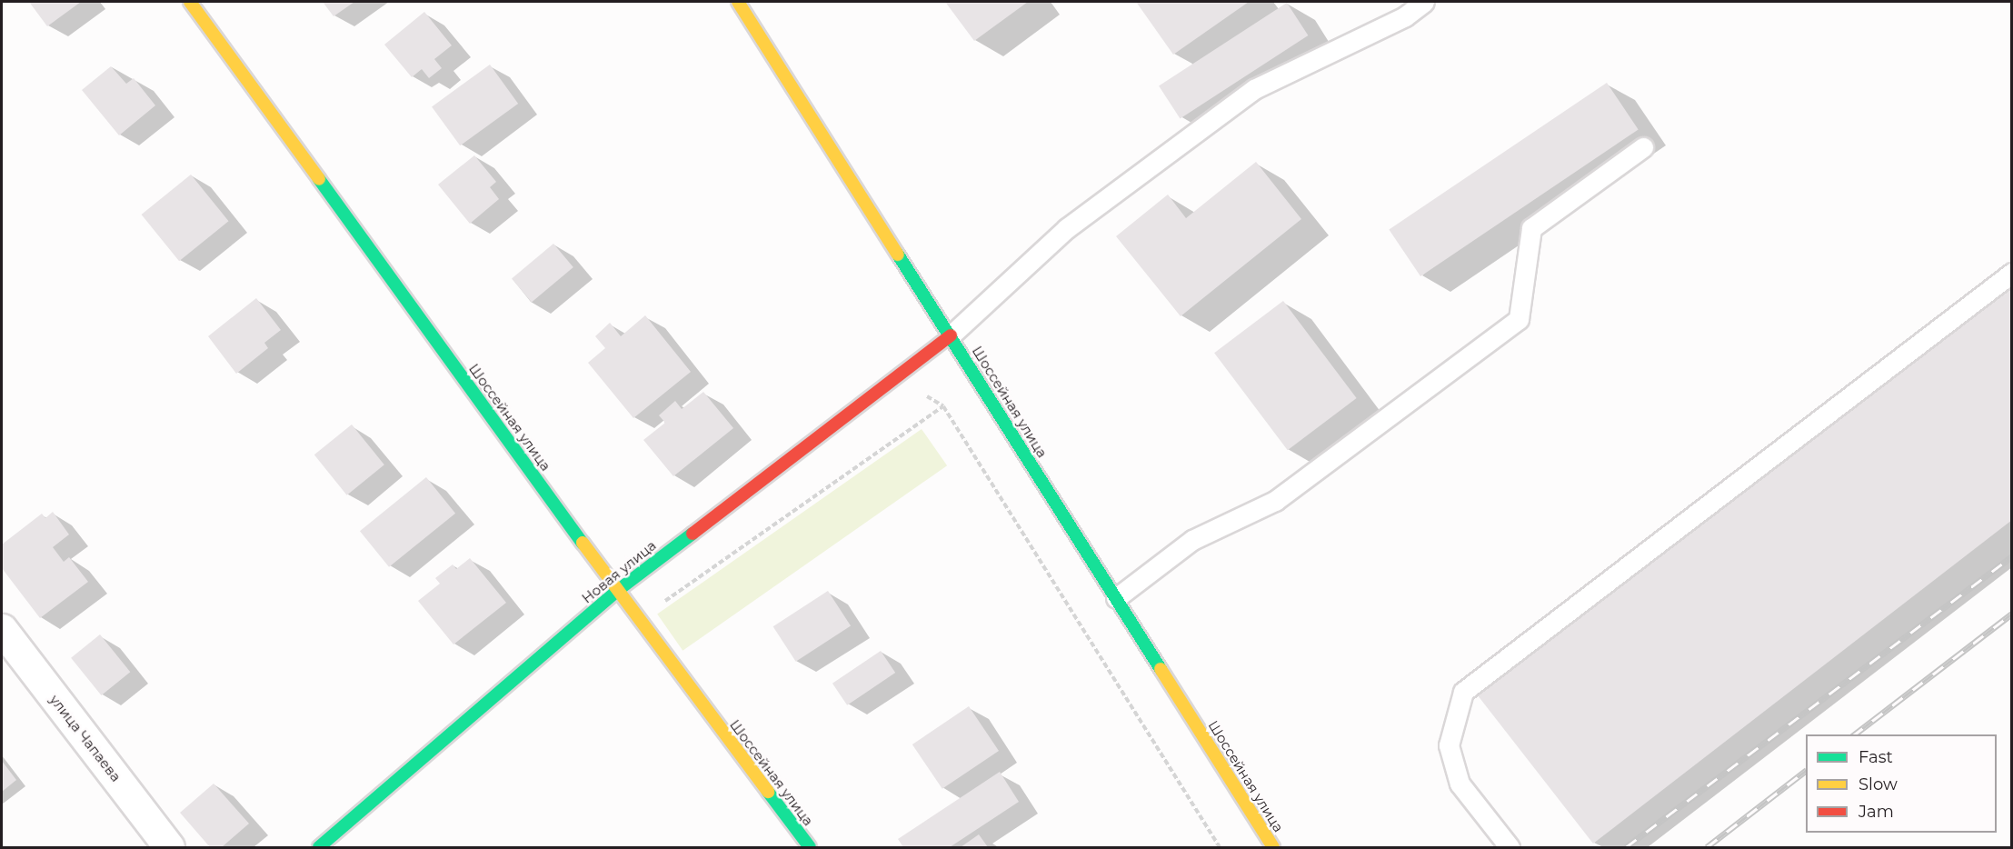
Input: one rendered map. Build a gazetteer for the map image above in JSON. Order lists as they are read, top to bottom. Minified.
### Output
{"streets":{"street":["Шоссейная улица","Новая улица","улица Чапаева"]},"crossings":[["Шоссейная улица","Новая улица"]],"legend":["Fast","Slow","Jam"]}
